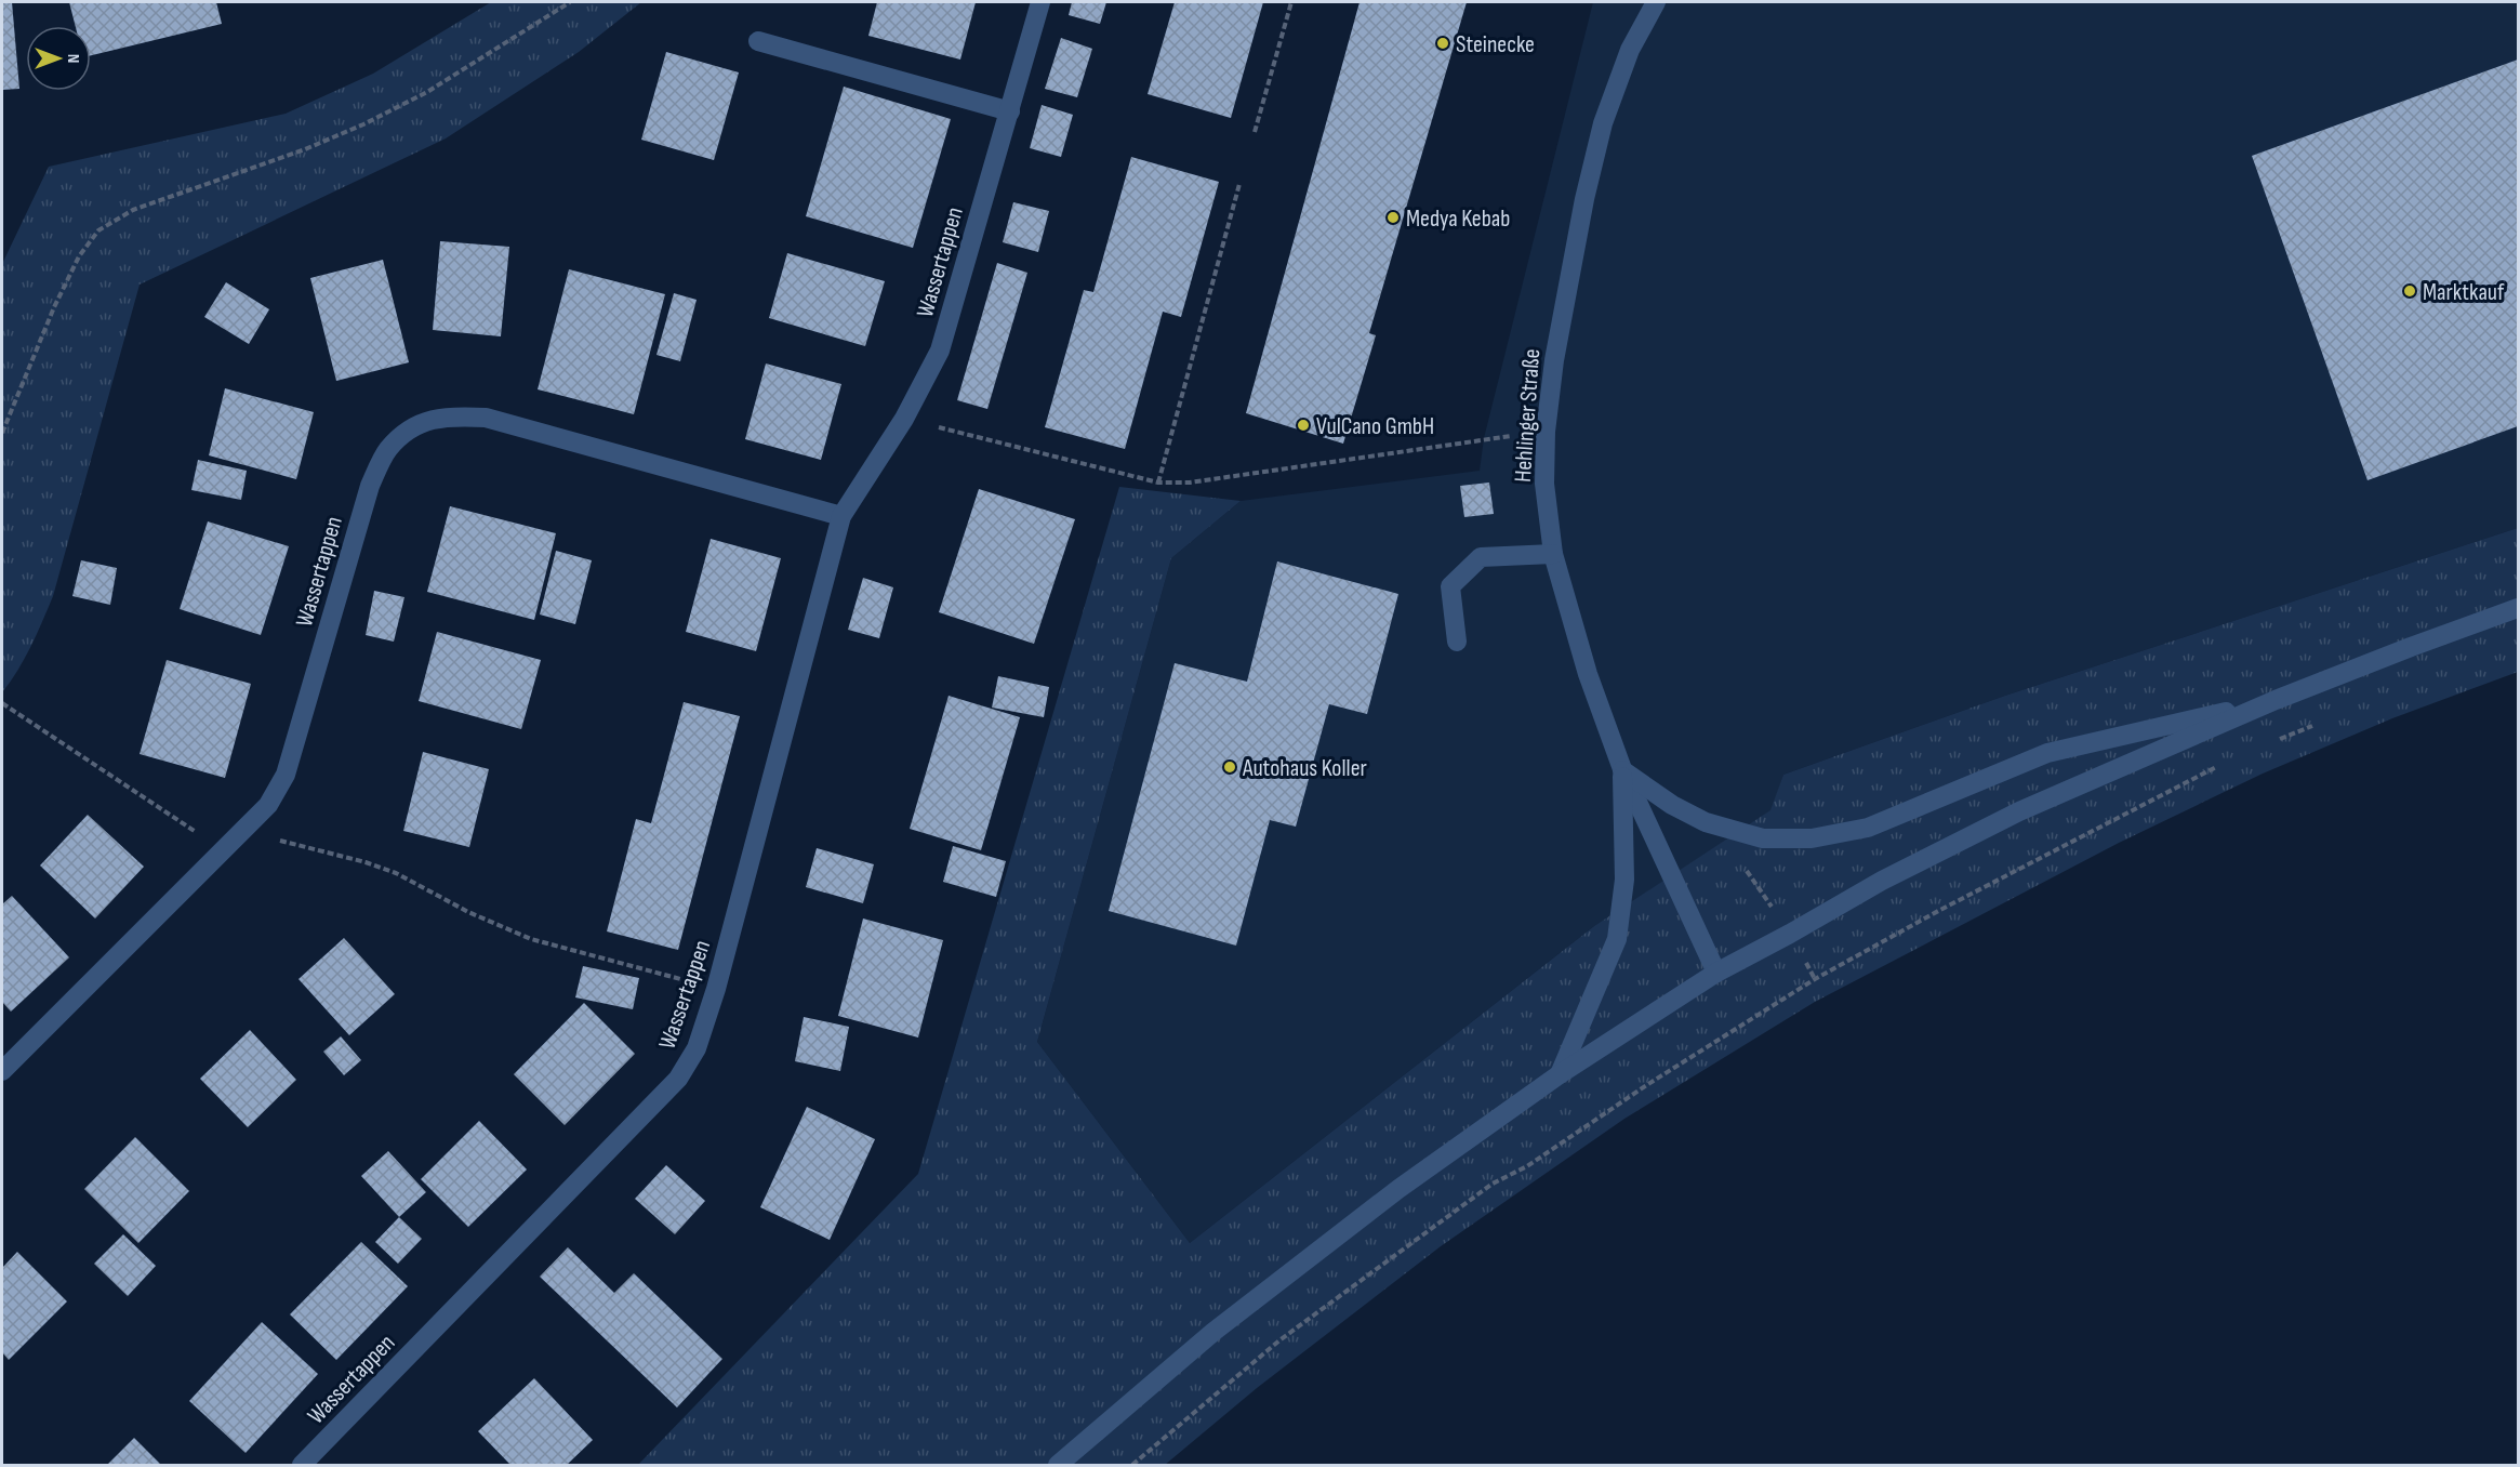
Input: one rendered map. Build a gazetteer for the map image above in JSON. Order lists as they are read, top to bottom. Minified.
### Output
{"streets":{"street":["Wassertappen","Hehlinger Straße"]},"places":["Steinecke","Medya Kebab","Marktkauf","VulCano GmbH","Autohaus Koller"],"north":"right"}
